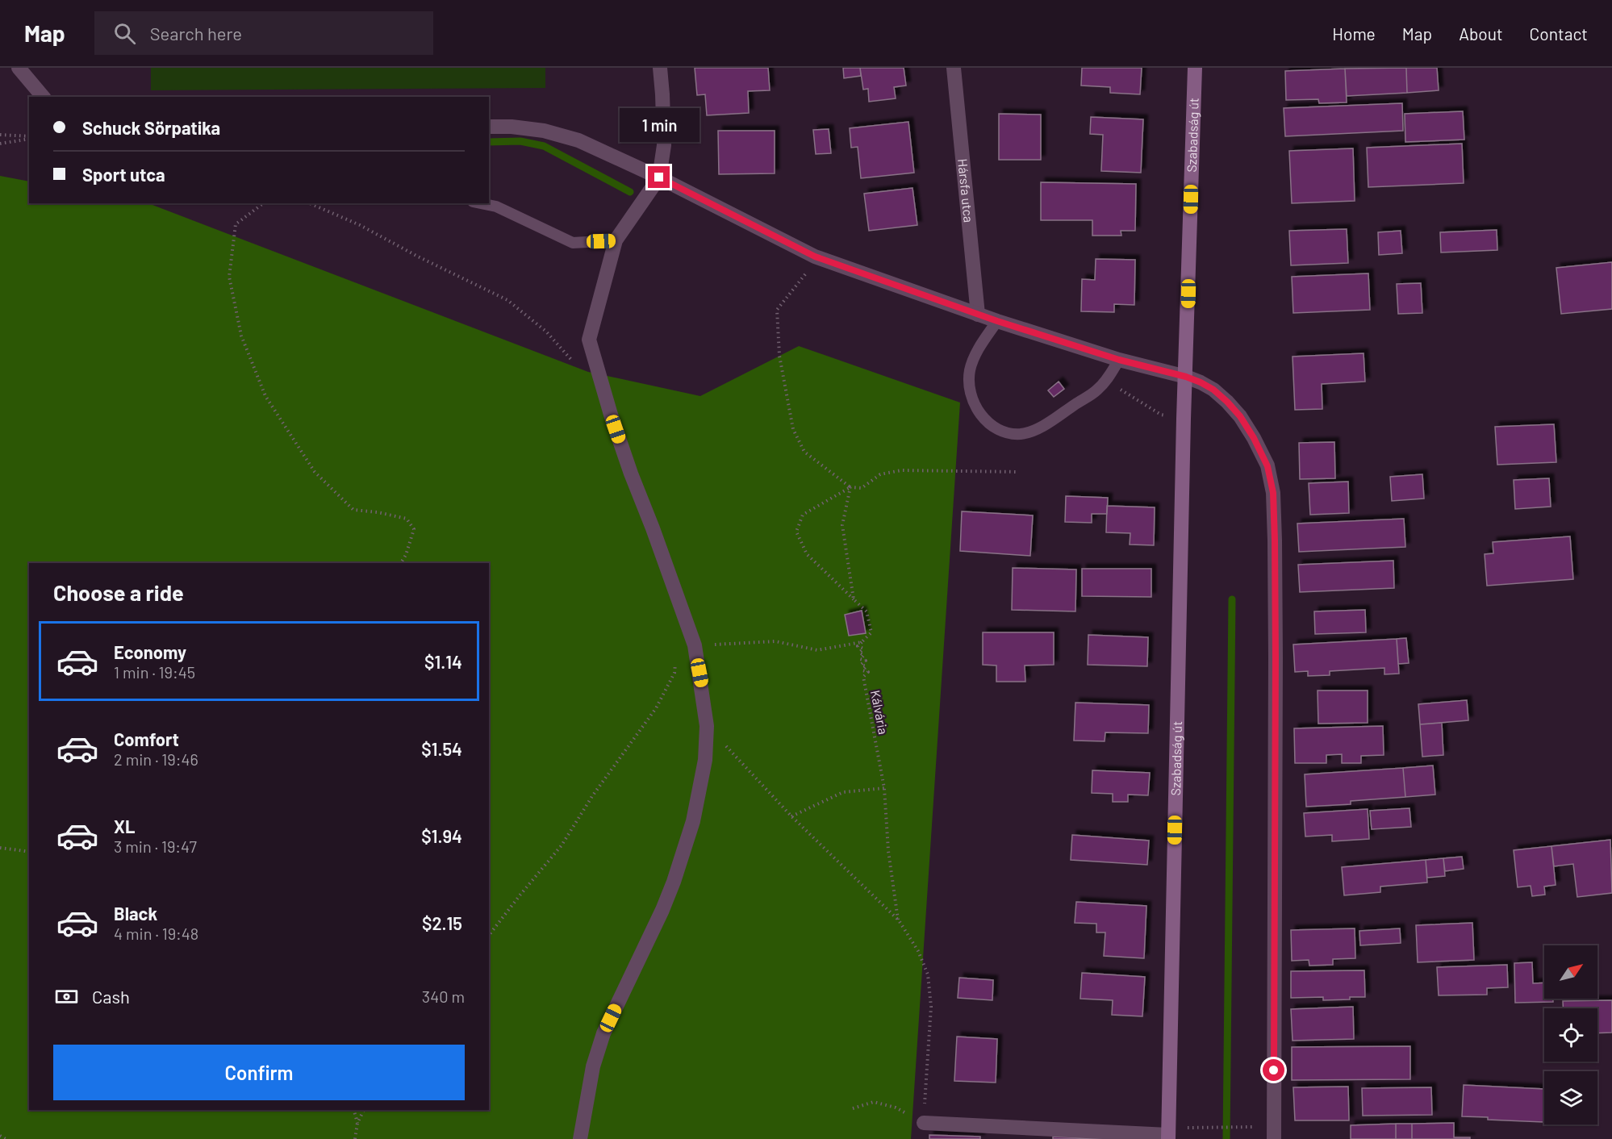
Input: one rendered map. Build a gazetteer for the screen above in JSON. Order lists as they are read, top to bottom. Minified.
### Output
{"streets":{"main road":["Szabadság út"],"street":["Hársfa utca"],"path":["Kálvária"]},"north":"top right","page":{"header":"Map","search":"Search here","nav":["Home","Map","About","Contact"],"banner":["Schuck Sörpatika","Sport utca"],"bubble":"1 min","heading":"Choose a ride","list":[{"name":"Economy","note":"1 min · 19:45","value":"$1.14"},{"name":"Comfort","note":"2 min · 19:46","value":"$1.54"},{"name":"XL","note":"3 min · 19:47","value":"$1.94"},{"name":"Black","note":"4 min · 19:48","value":"$2.15"}],"pay":["Cash","340 m"],"buttons":"Confirm"}}
